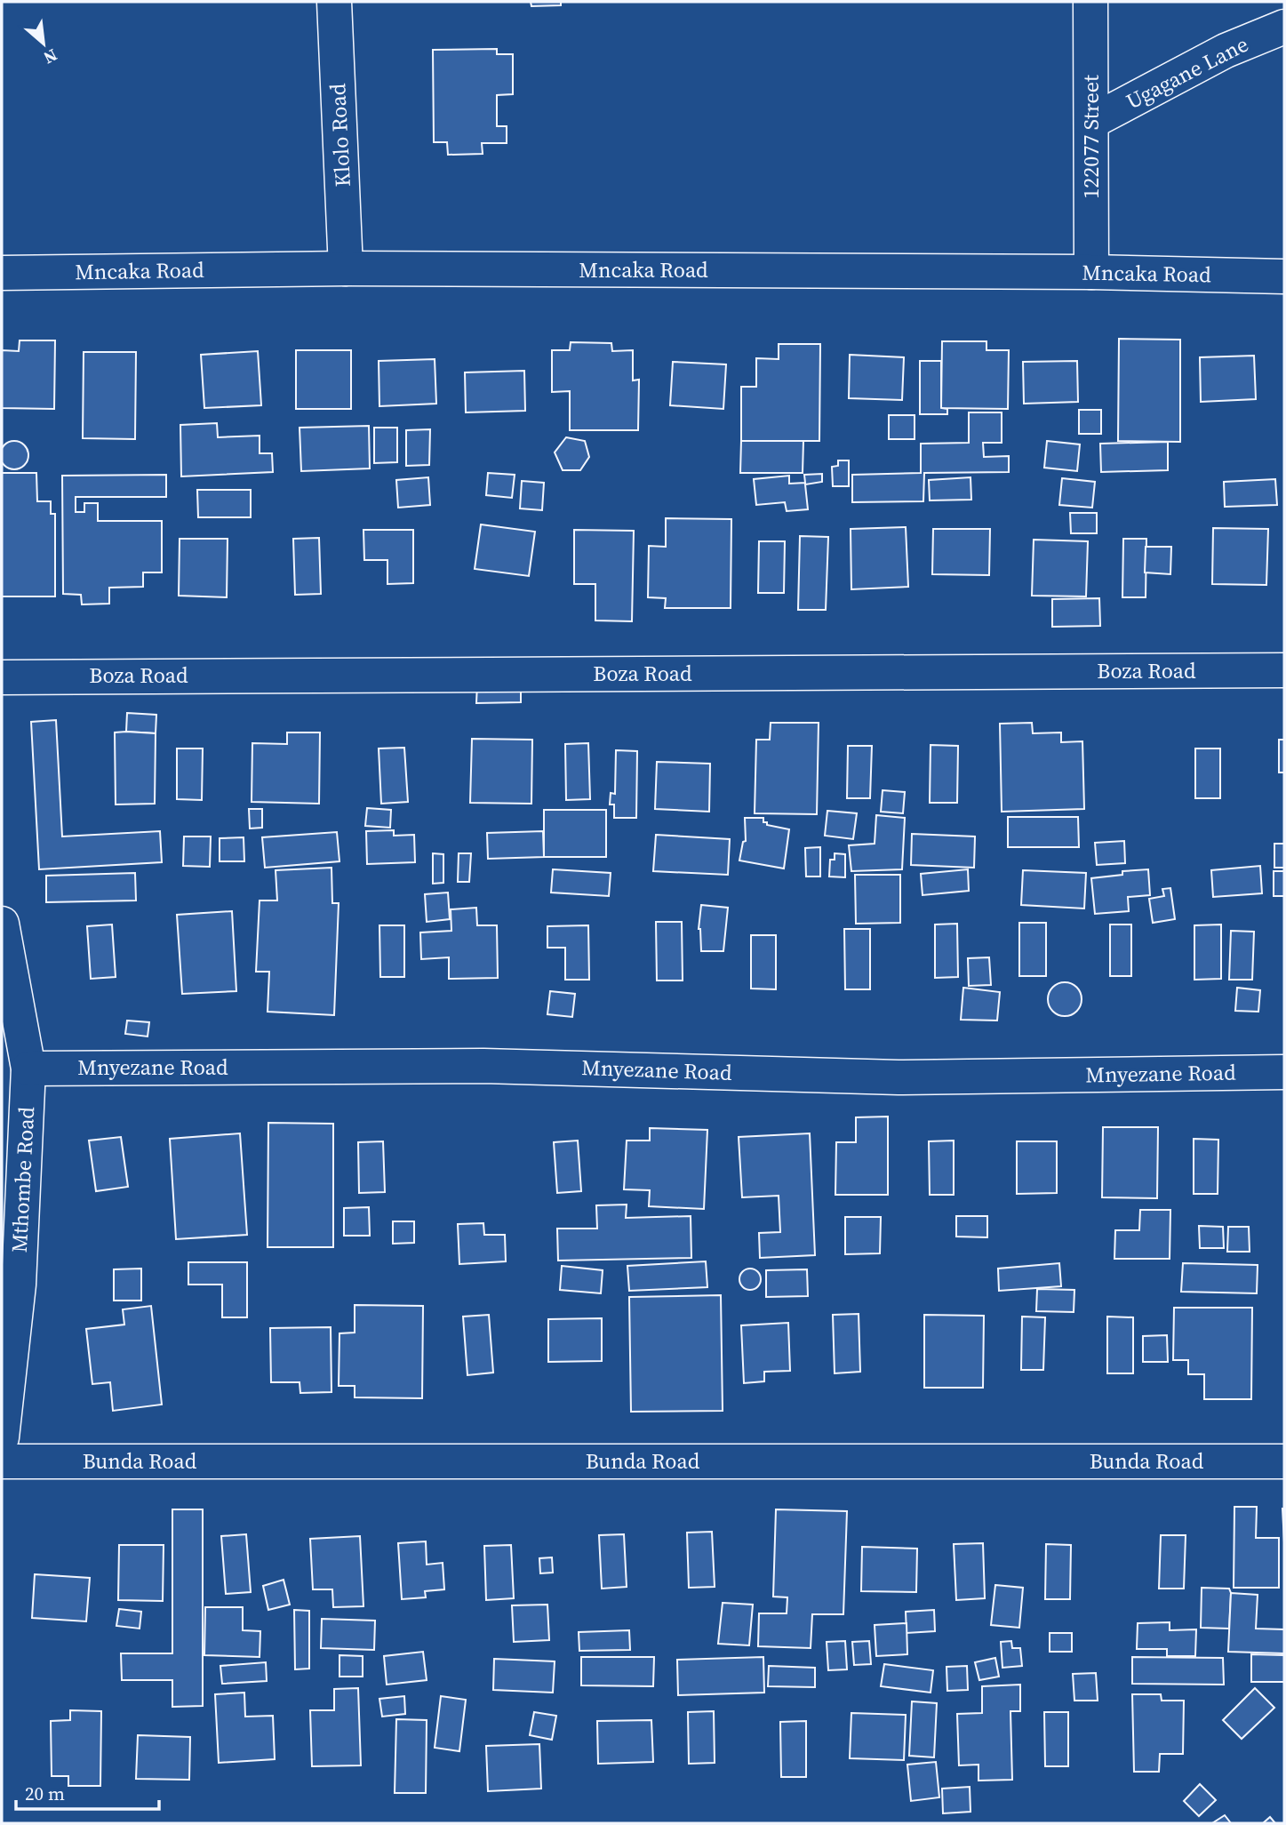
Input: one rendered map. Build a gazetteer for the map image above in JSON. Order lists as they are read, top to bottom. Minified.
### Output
{"streets":{"street":["Ugagane Lane","Klolo Road","122077 Street","Mncaka Road","Boza Road","Mnyezane Road","Mthombe Road","Bunda Road"]},"crossings":[["Ugagane Lane","122077 Street"],["Klolo Road","Mncaka Road"],["122077 Street","Mncaka Road"],["Mnyezane Road","Mthombe Road"]],"scale_bar":"20 m","north":"bottom right"}
